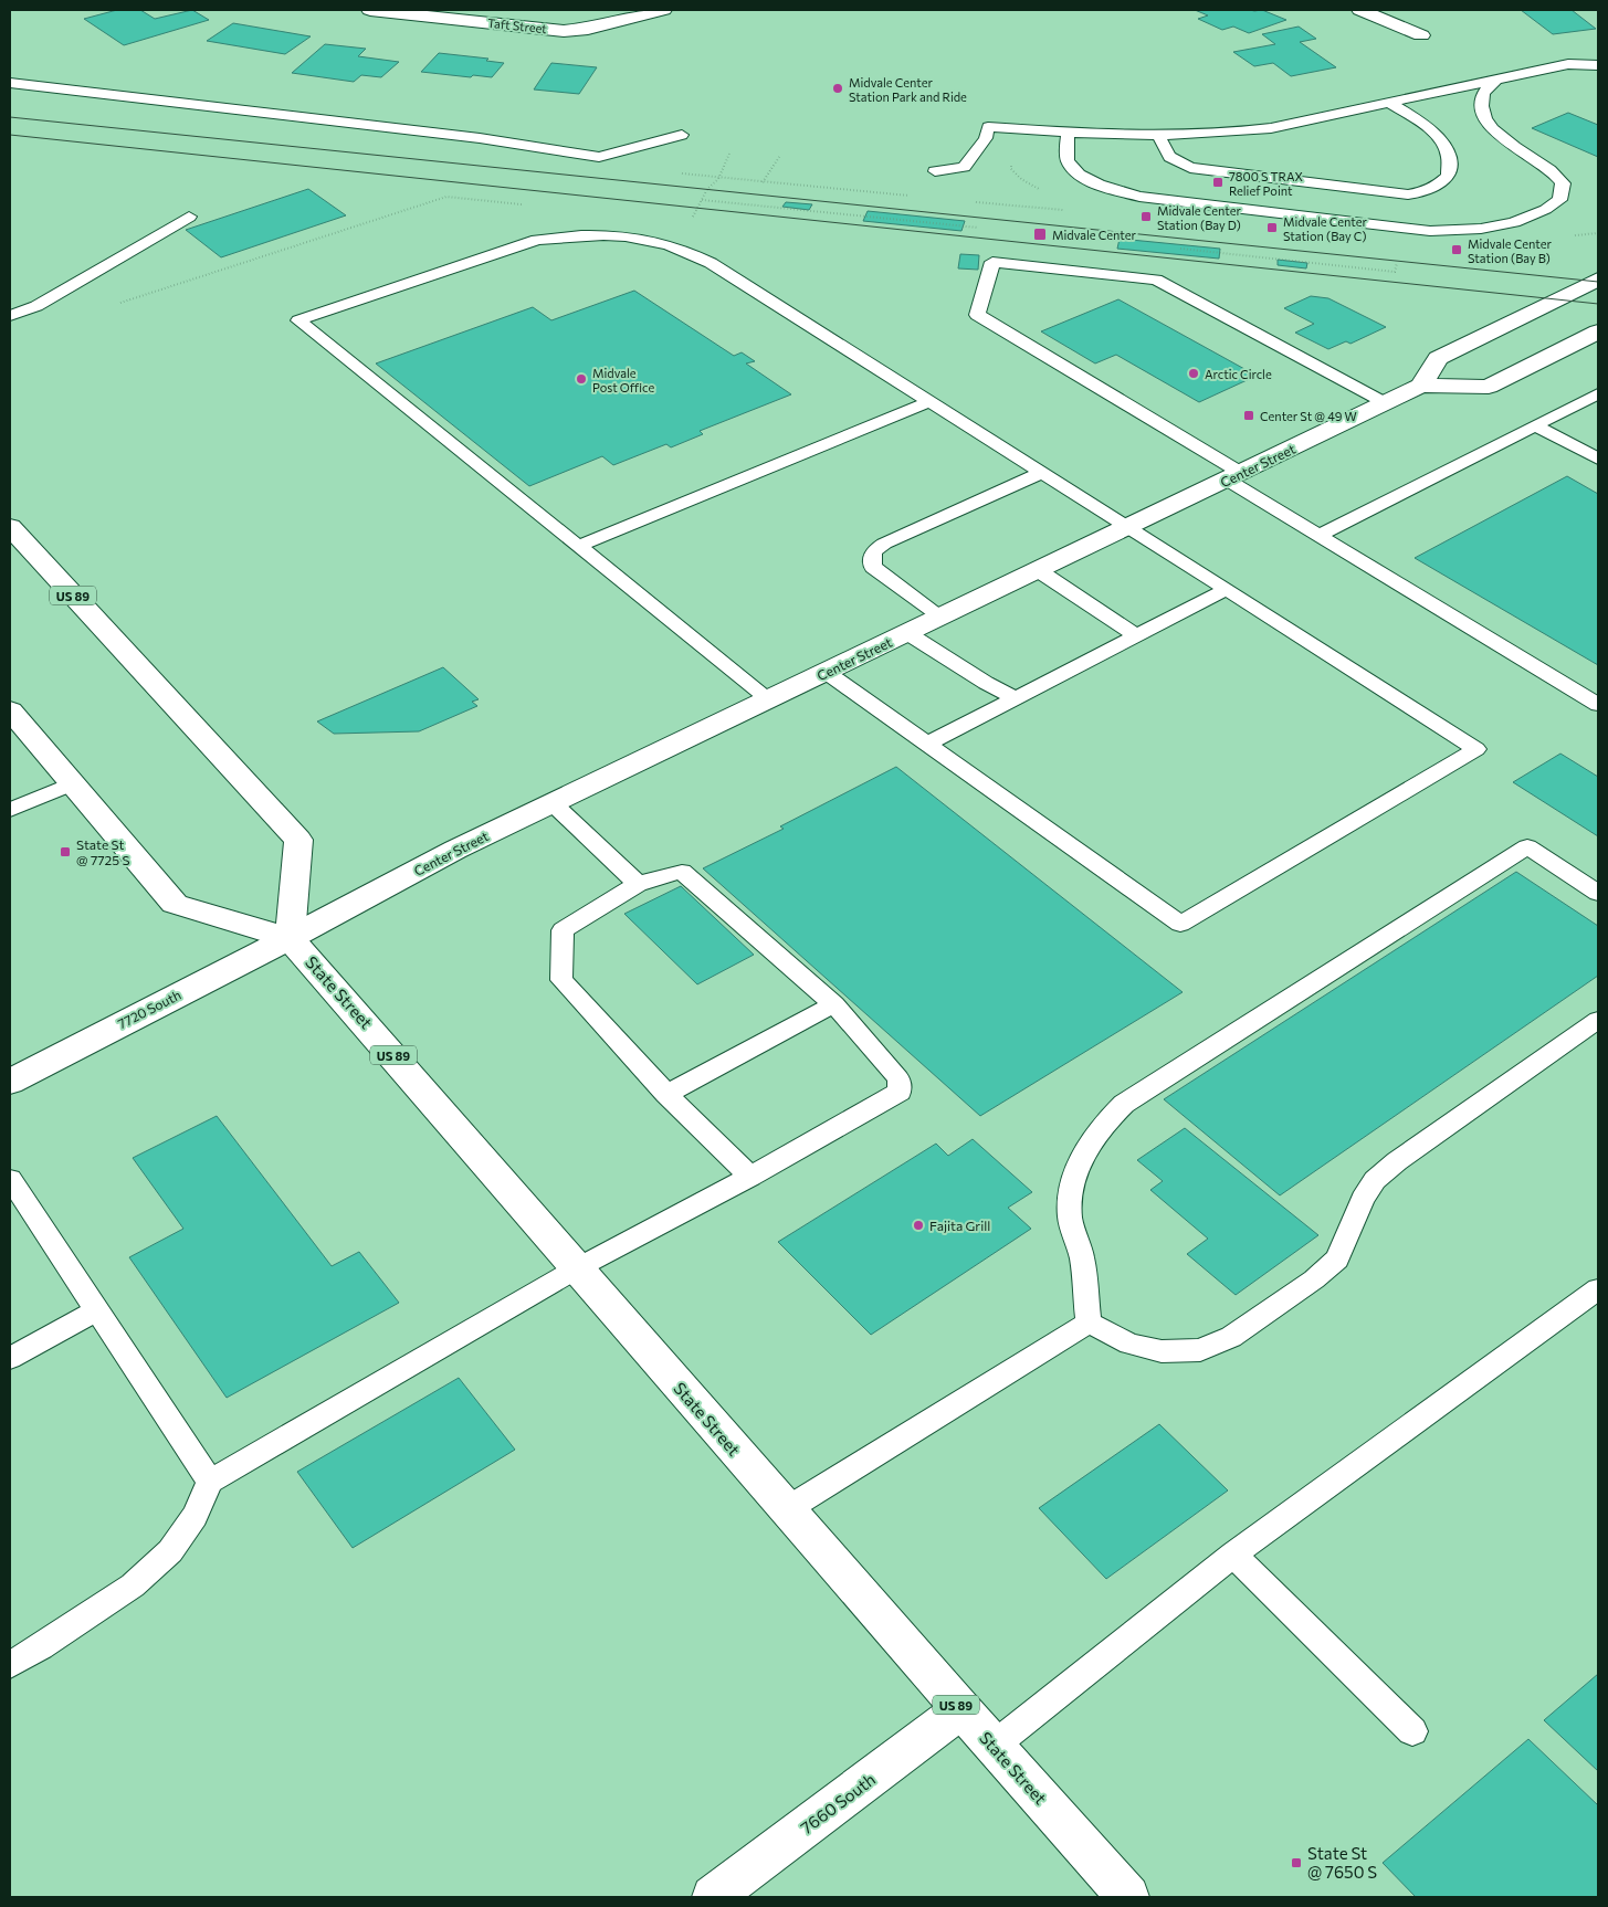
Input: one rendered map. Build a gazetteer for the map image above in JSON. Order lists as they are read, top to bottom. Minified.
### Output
{"streets":{"main road":["Taft Street","Center Street","US 89","State Street","7720 South","7660 South"]},"crossings":[["Center Street","US 89"],["Center Street","State Street"],["Center Street","7720 South"],["US 89","State Street"],["US 89","7720 South"],["State Street","7720 South"],["State Street","7660 South"]],"places":{"other":["Midvale Center Station Park and Ride","Arctic Circle","Midvale Post Office","Fajita Grill"],"transit":["7800 S TRAX Relief Point","Midvale Center Station (Bay D)","Midvale Center Station (Bay C)","Midvale Center","Midvale Center Station (Bay B)","Center St @ 49 W","State St @ 7725 S","State St @ 7650 S"]}}
